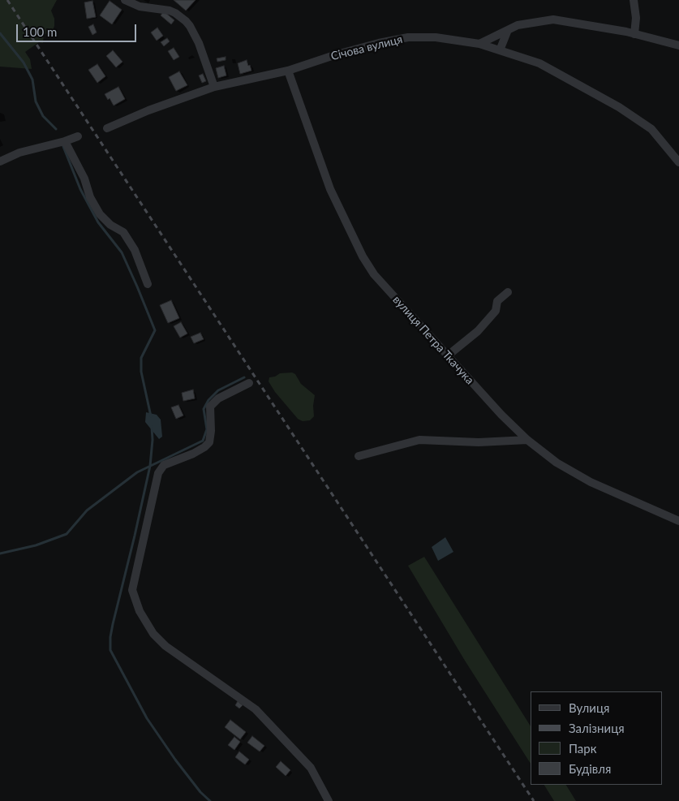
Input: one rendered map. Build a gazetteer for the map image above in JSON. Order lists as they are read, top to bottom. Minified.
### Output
{"streets":{"street":["Січова вулиця","вулиця Петра Ткачука"]},"crossings":[["Січова вулиця","вулиця Петра Ткачука"]],"legend":["Вулиця","Залізниця","Парк","Будівля"],"scale_bar":"100 m"}
